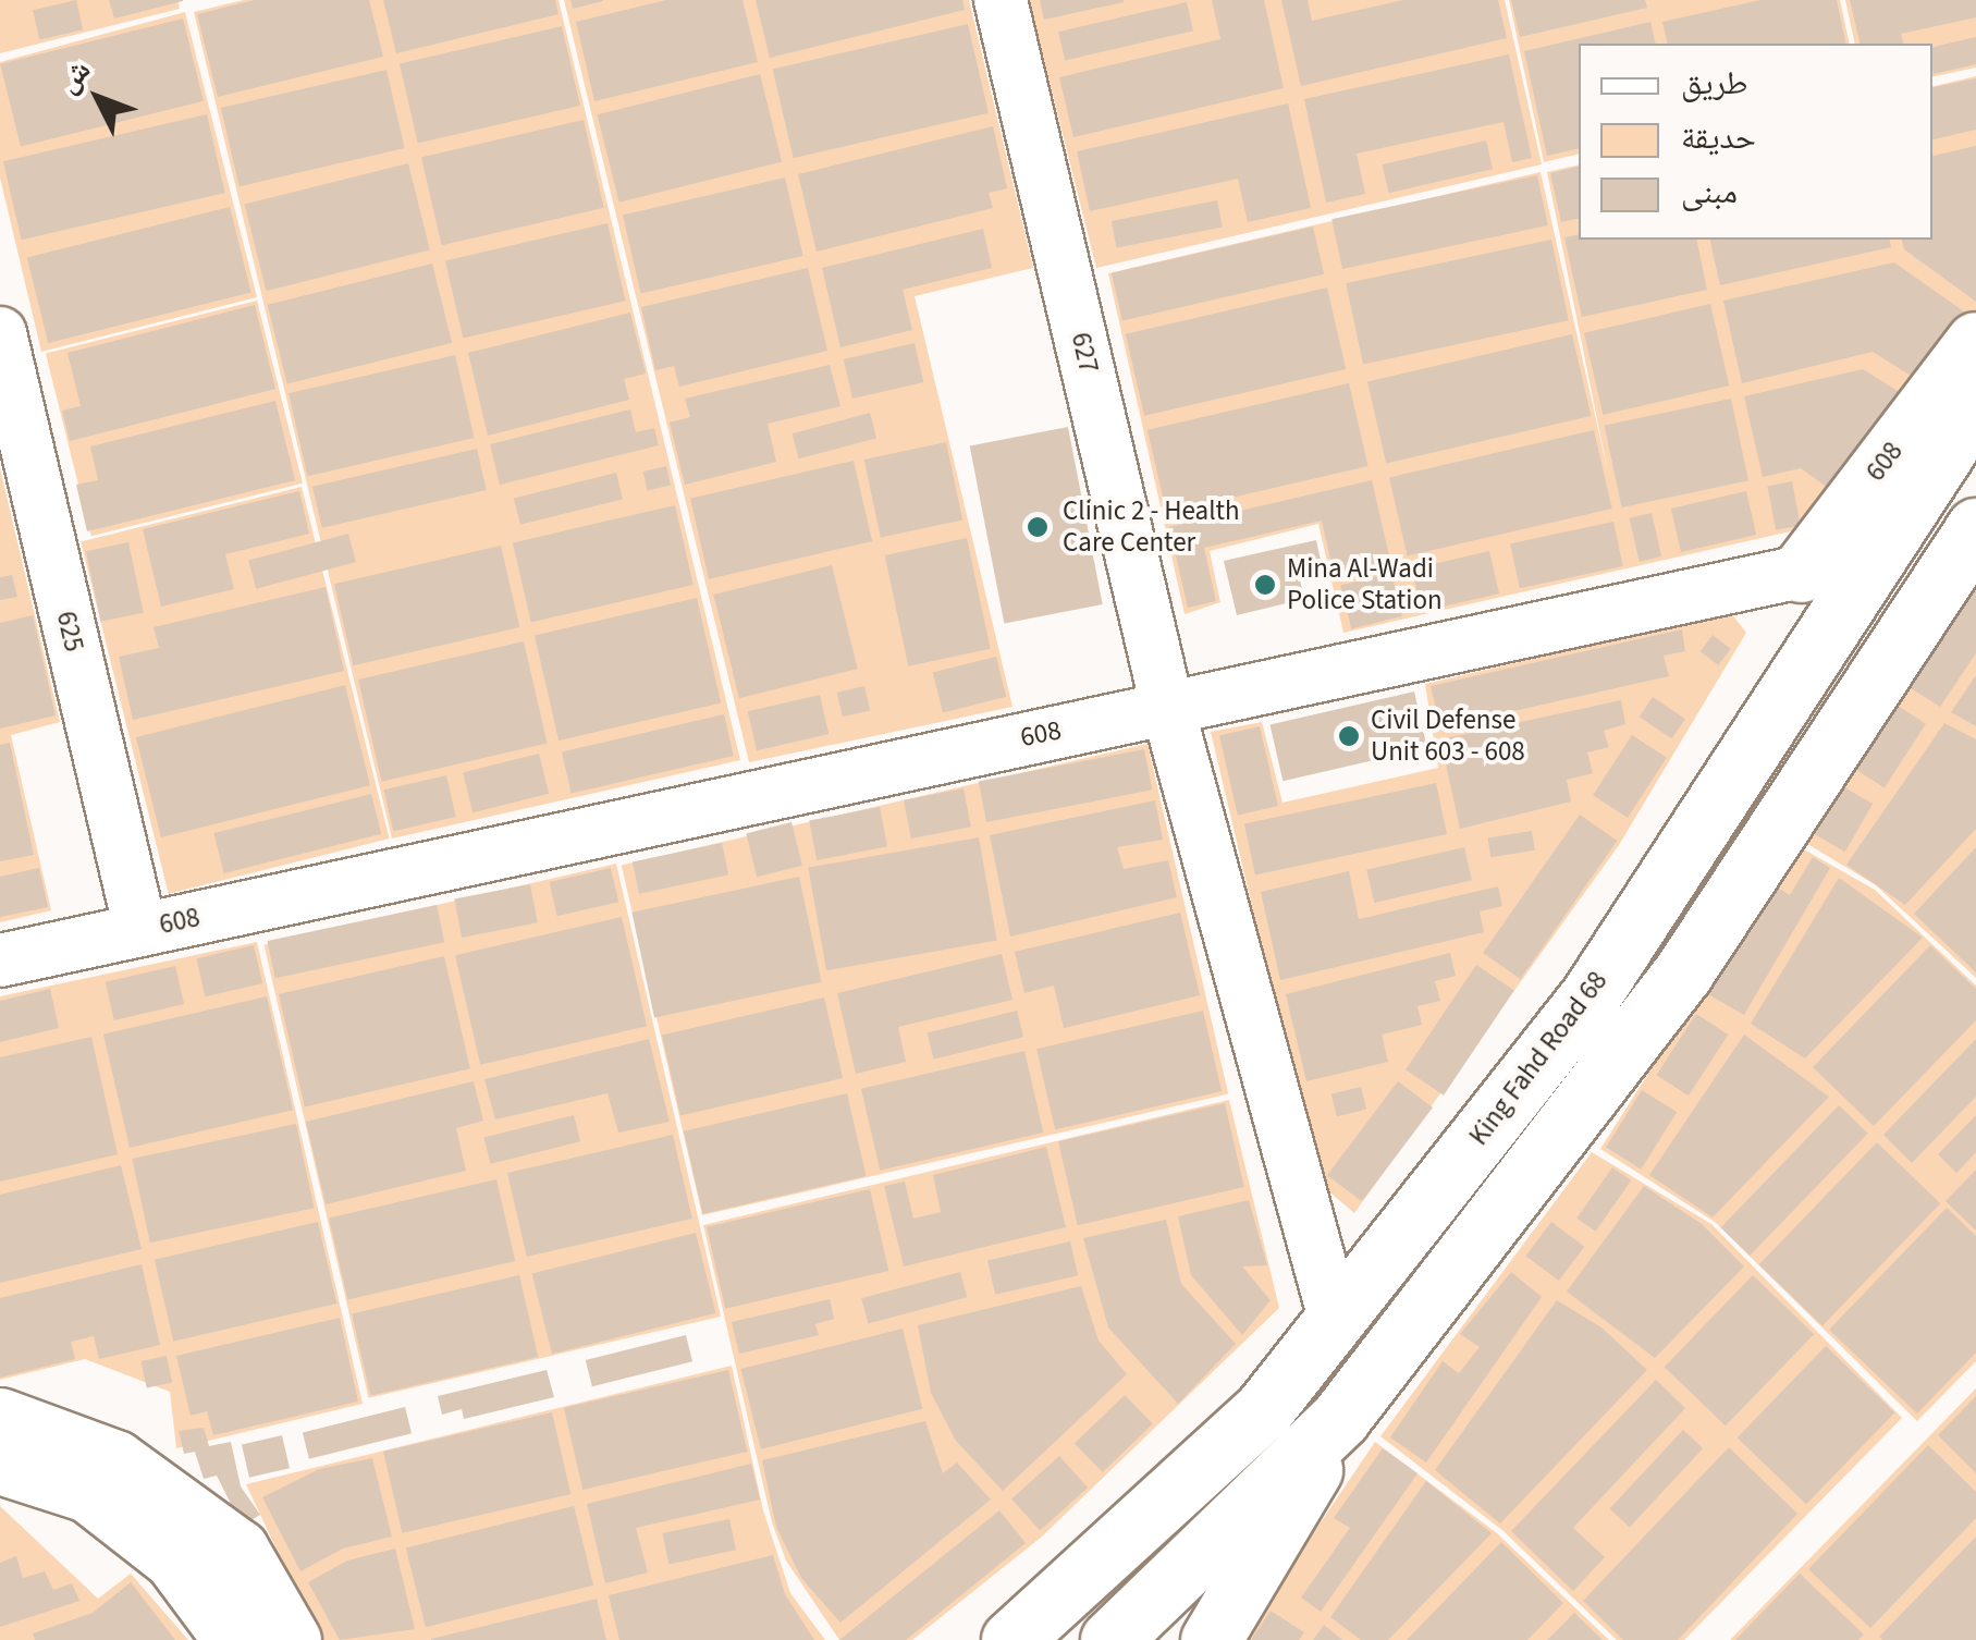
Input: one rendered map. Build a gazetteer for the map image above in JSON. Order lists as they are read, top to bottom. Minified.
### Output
{"streets":{"main road":["608","King Fahd Road 68"],"street":["627","625"]},"crossings":[["627","608"],["627","King Fahd Road 68"],["608","625"]],"places":["Clinic 2 - Health Care Center","Mina Al-Wadi Police Station","Civil Defense Unit 603 - 608"],"legend":["طريق","حديقة","مبنى"],"north":"top left"}
